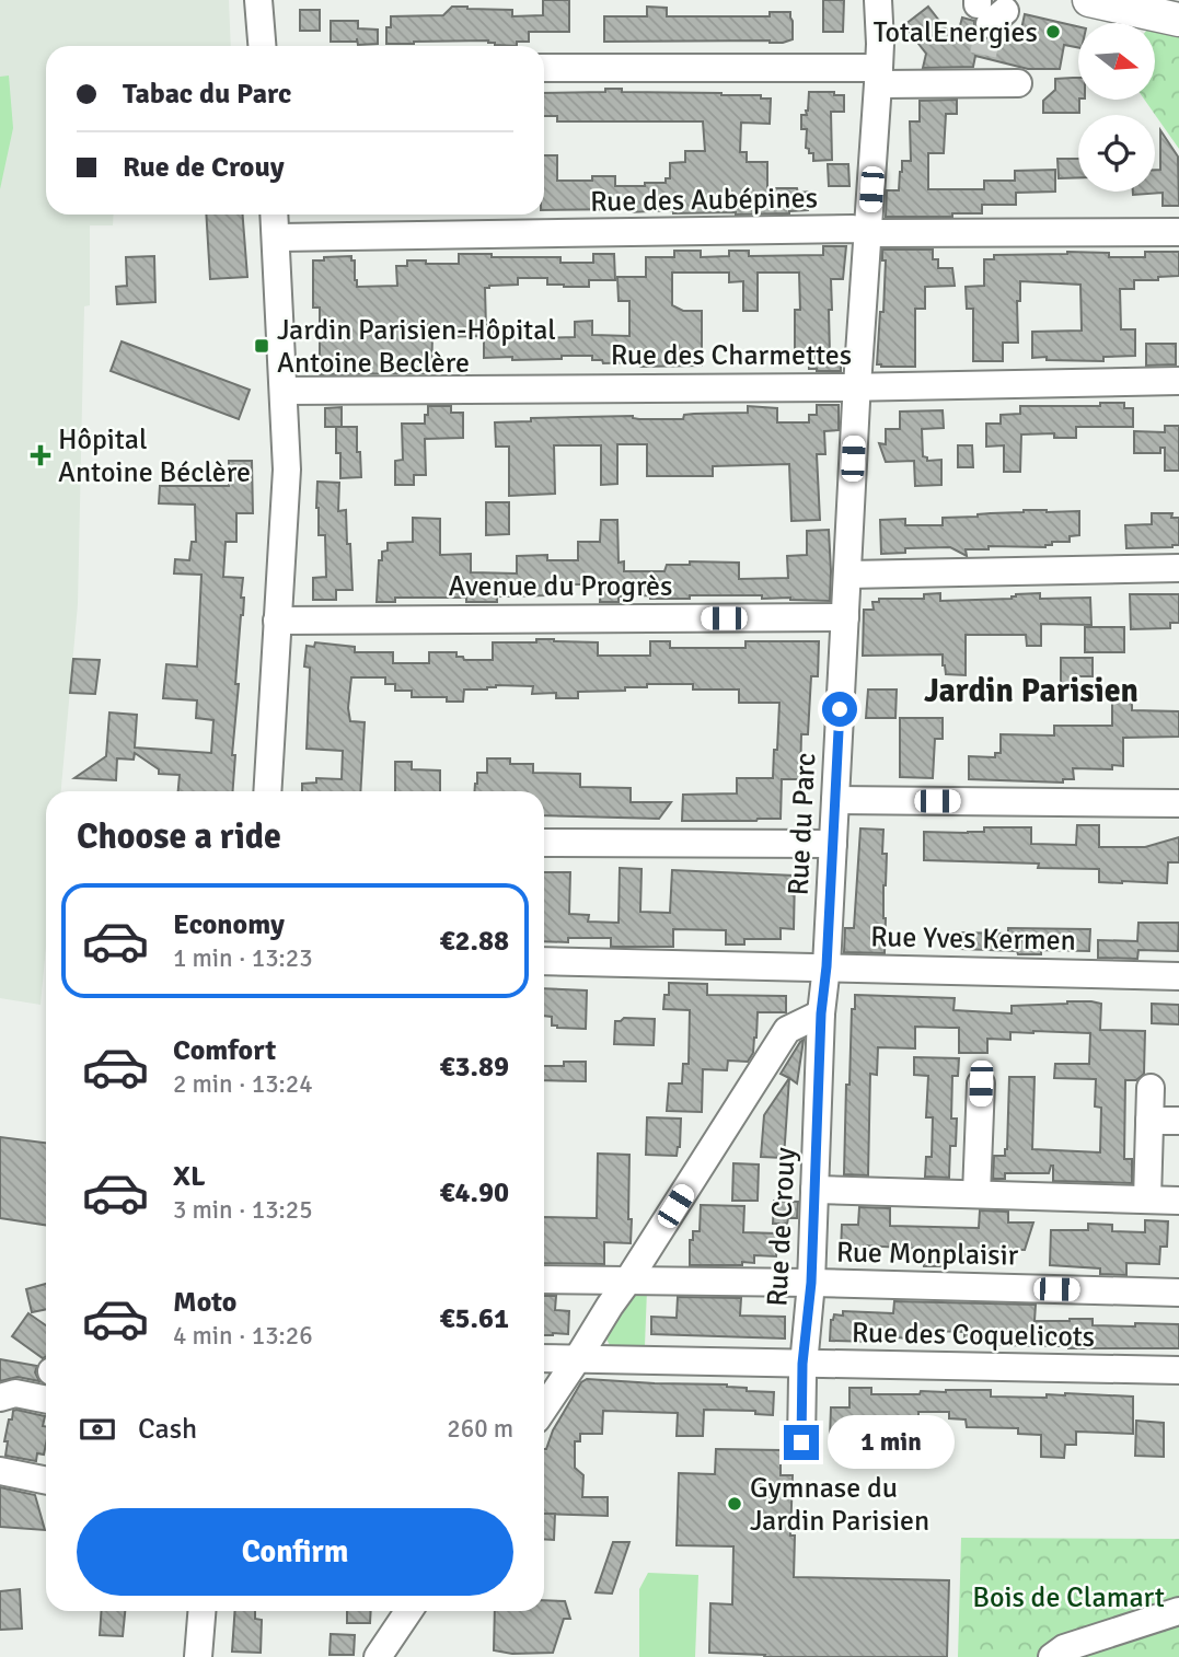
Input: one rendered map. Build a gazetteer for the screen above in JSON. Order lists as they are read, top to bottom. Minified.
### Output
{"streets":{"street":["Rue des Aubépines","Rue des Charmettes","Avenue du Progrès","Rue du Parc","Rue Yves Kermen","Rue de Crouy","Rue Monplaisir","Rue des Coquelicots"]},"crossings":[["Rue des Aubépines","Rue du Parc"],["Rue des Charmettes","Rue du Parc"],["Avenue du Progrès","Rue du Parc"],["Rue du Parc","Rue Yves Kermen"],["Rue du Parc","Rue de Crouy"],["Rue de Crouy","Rue Monplaisir"],["Rue de Crouy","Rue des Coquelicots"]],"districts":["Jardin Parisien"],"parks":["Bois de Clamart"],"places":{"other":["TotalEnergies","Gymnase du Jardin Parisien"],"transit":["Jardin Parisien-Hôpital Antoine Beclère"],"health":["Hôpital Antoine Béclère"]},"north":"right","page":{"banner":["Tabac du Parc","Rue de Crouy"],"heading":"Choose a ride","list":[{"name":"Economy","note":"1 min · 13:23","value":"€2.88"},{"name":"Comfort","note":"2 min · 13:24","value":"€3.89"},{"name":"XL","note":"3 min · 13:25","value":"€4.90"},{"name":"Moto","note":"4 min · 13:26","value":"€5.61"}],"pay":["Cash","260 m"],"bubble":"1 min","buttons":"Confirm"}}
